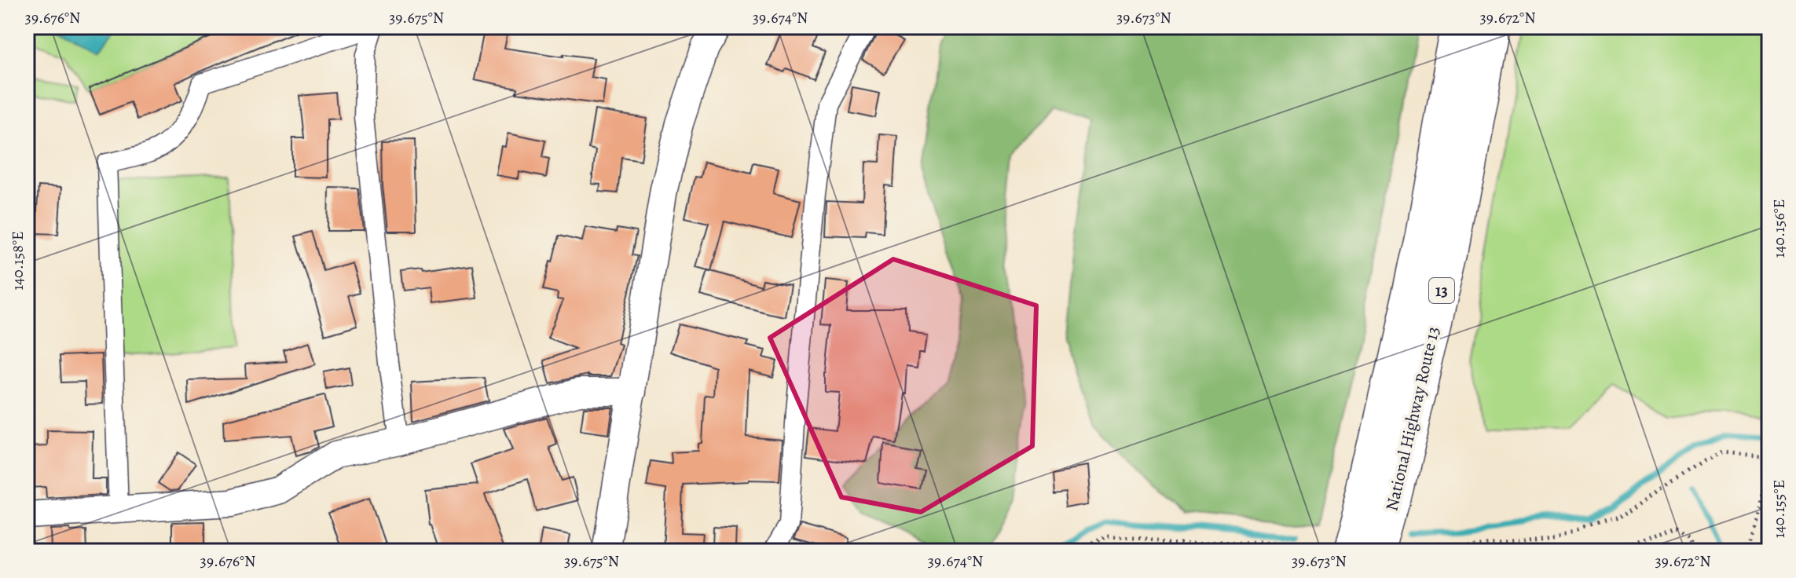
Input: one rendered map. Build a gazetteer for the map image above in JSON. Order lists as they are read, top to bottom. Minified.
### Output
{"streets":{"highway":["13","National Highway Route 13"]},"coordinates":["39.676°N","39.675°N","39.674°N","39.673°N","39.672°N","140.156°E","140.158°E","140.155°E"]}
